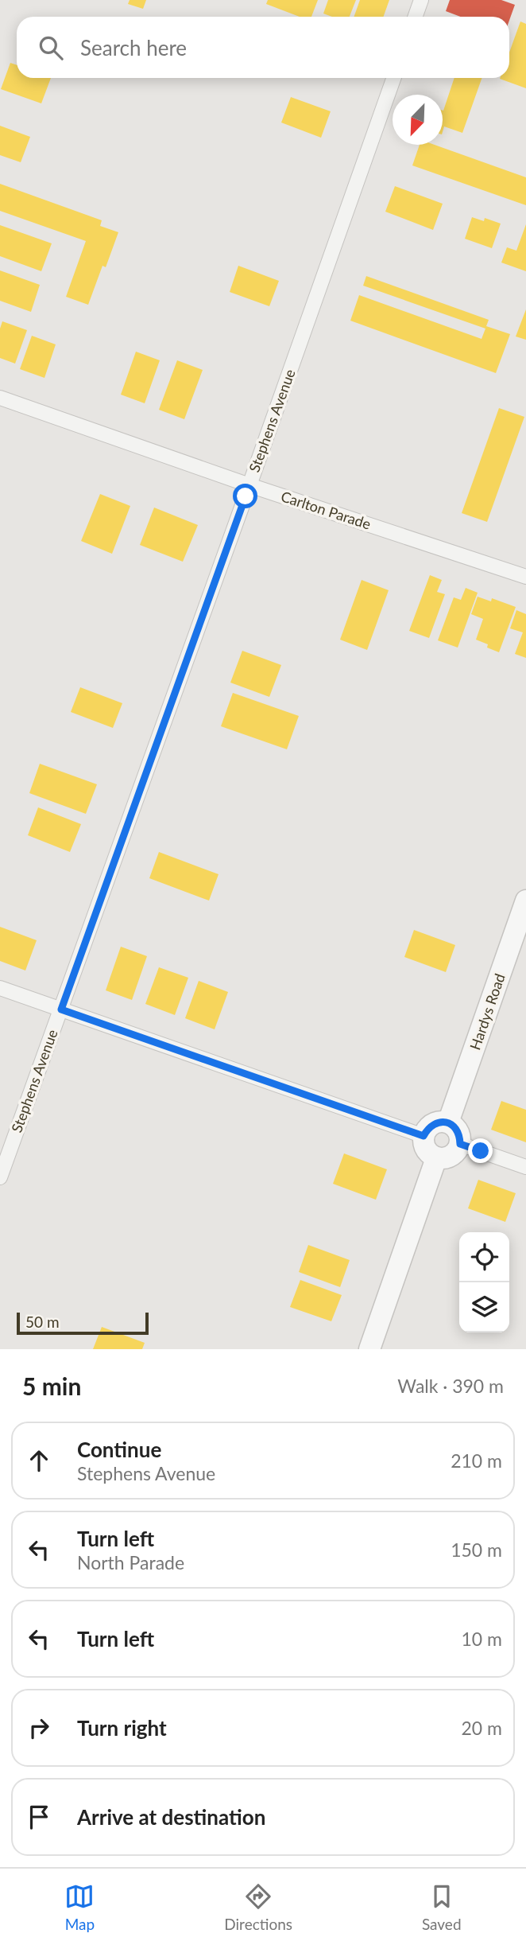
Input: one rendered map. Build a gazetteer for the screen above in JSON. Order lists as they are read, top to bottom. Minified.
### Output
{"streets":{"street":["Stephens Avenue","Carlton Parade","Hardys Road"]},"crossings":[["Stephens Avenue","Carlton Parade"]],"scale_bar":"50 m","north":"bottom left","page":{"search":"Search here","scale":"50 m","heading":["5 min","Walk · 390 m"],"list":[["Continue","Stephens Avenue","210 m"],["Turn left","North Parade","150 m"],["Turn left","10 m"],["Turn right","20 m"],"Arrive at destination"],"nav":["Map","Directions","Saved"]}}
